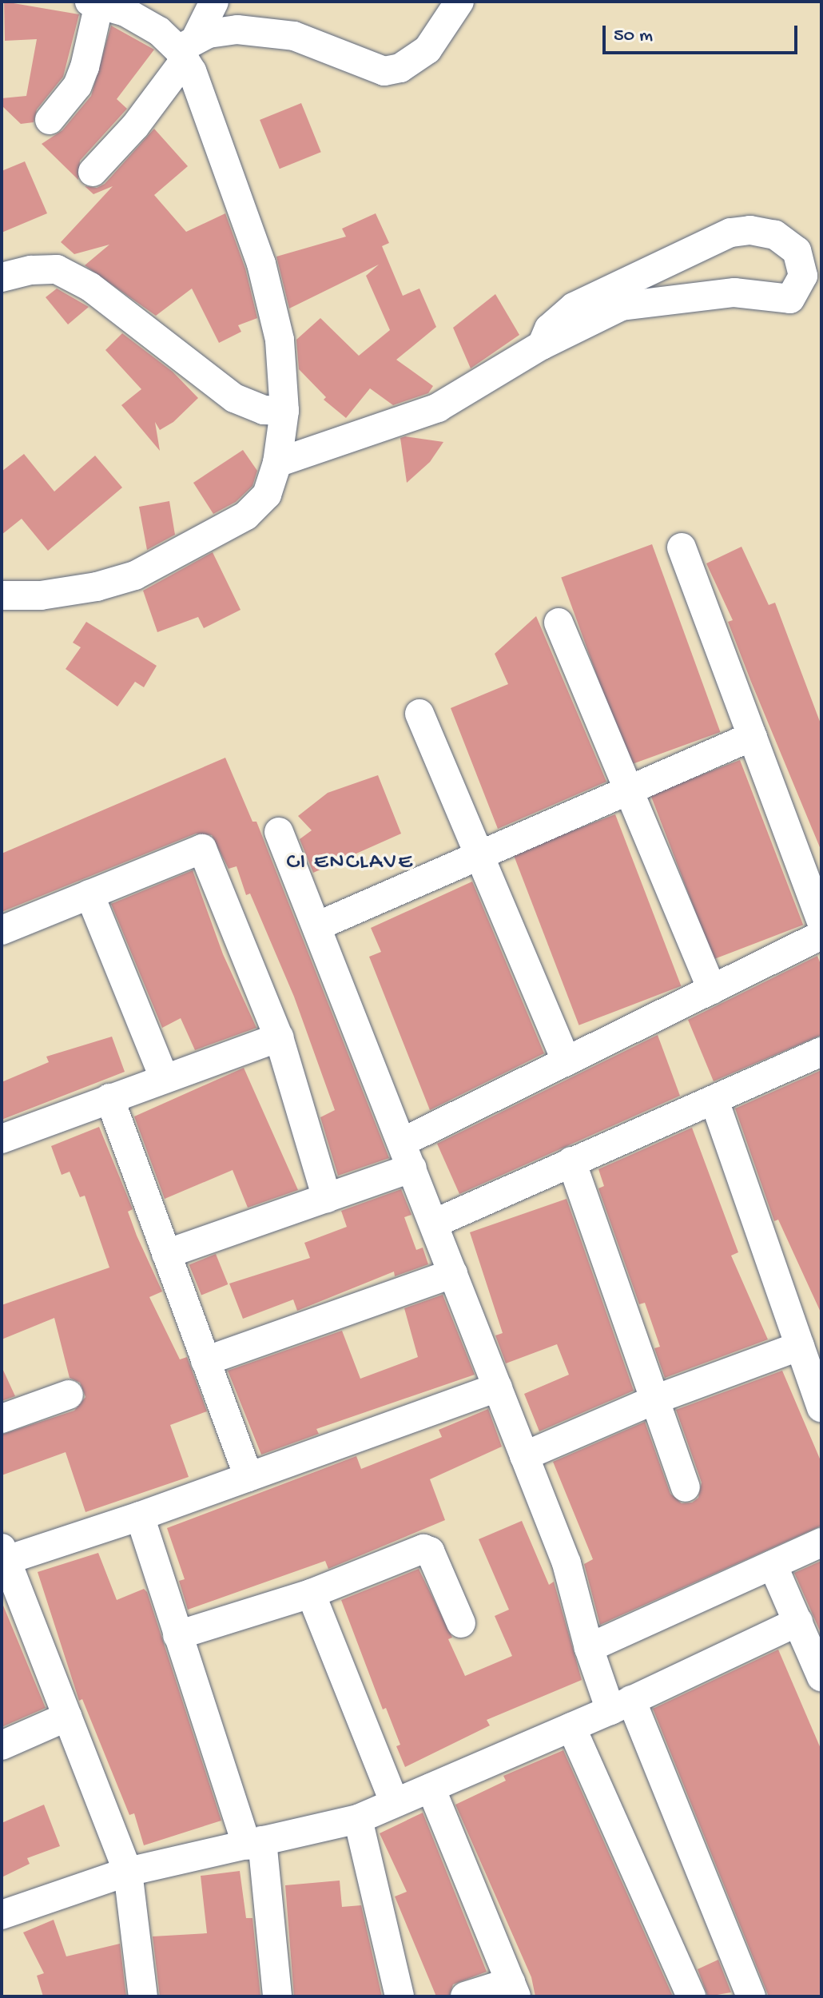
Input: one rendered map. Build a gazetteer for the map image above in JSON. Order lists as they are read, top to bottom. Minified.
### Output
{"districts":["CI ENCLAVE"],"scale_bar":"50 m"}
